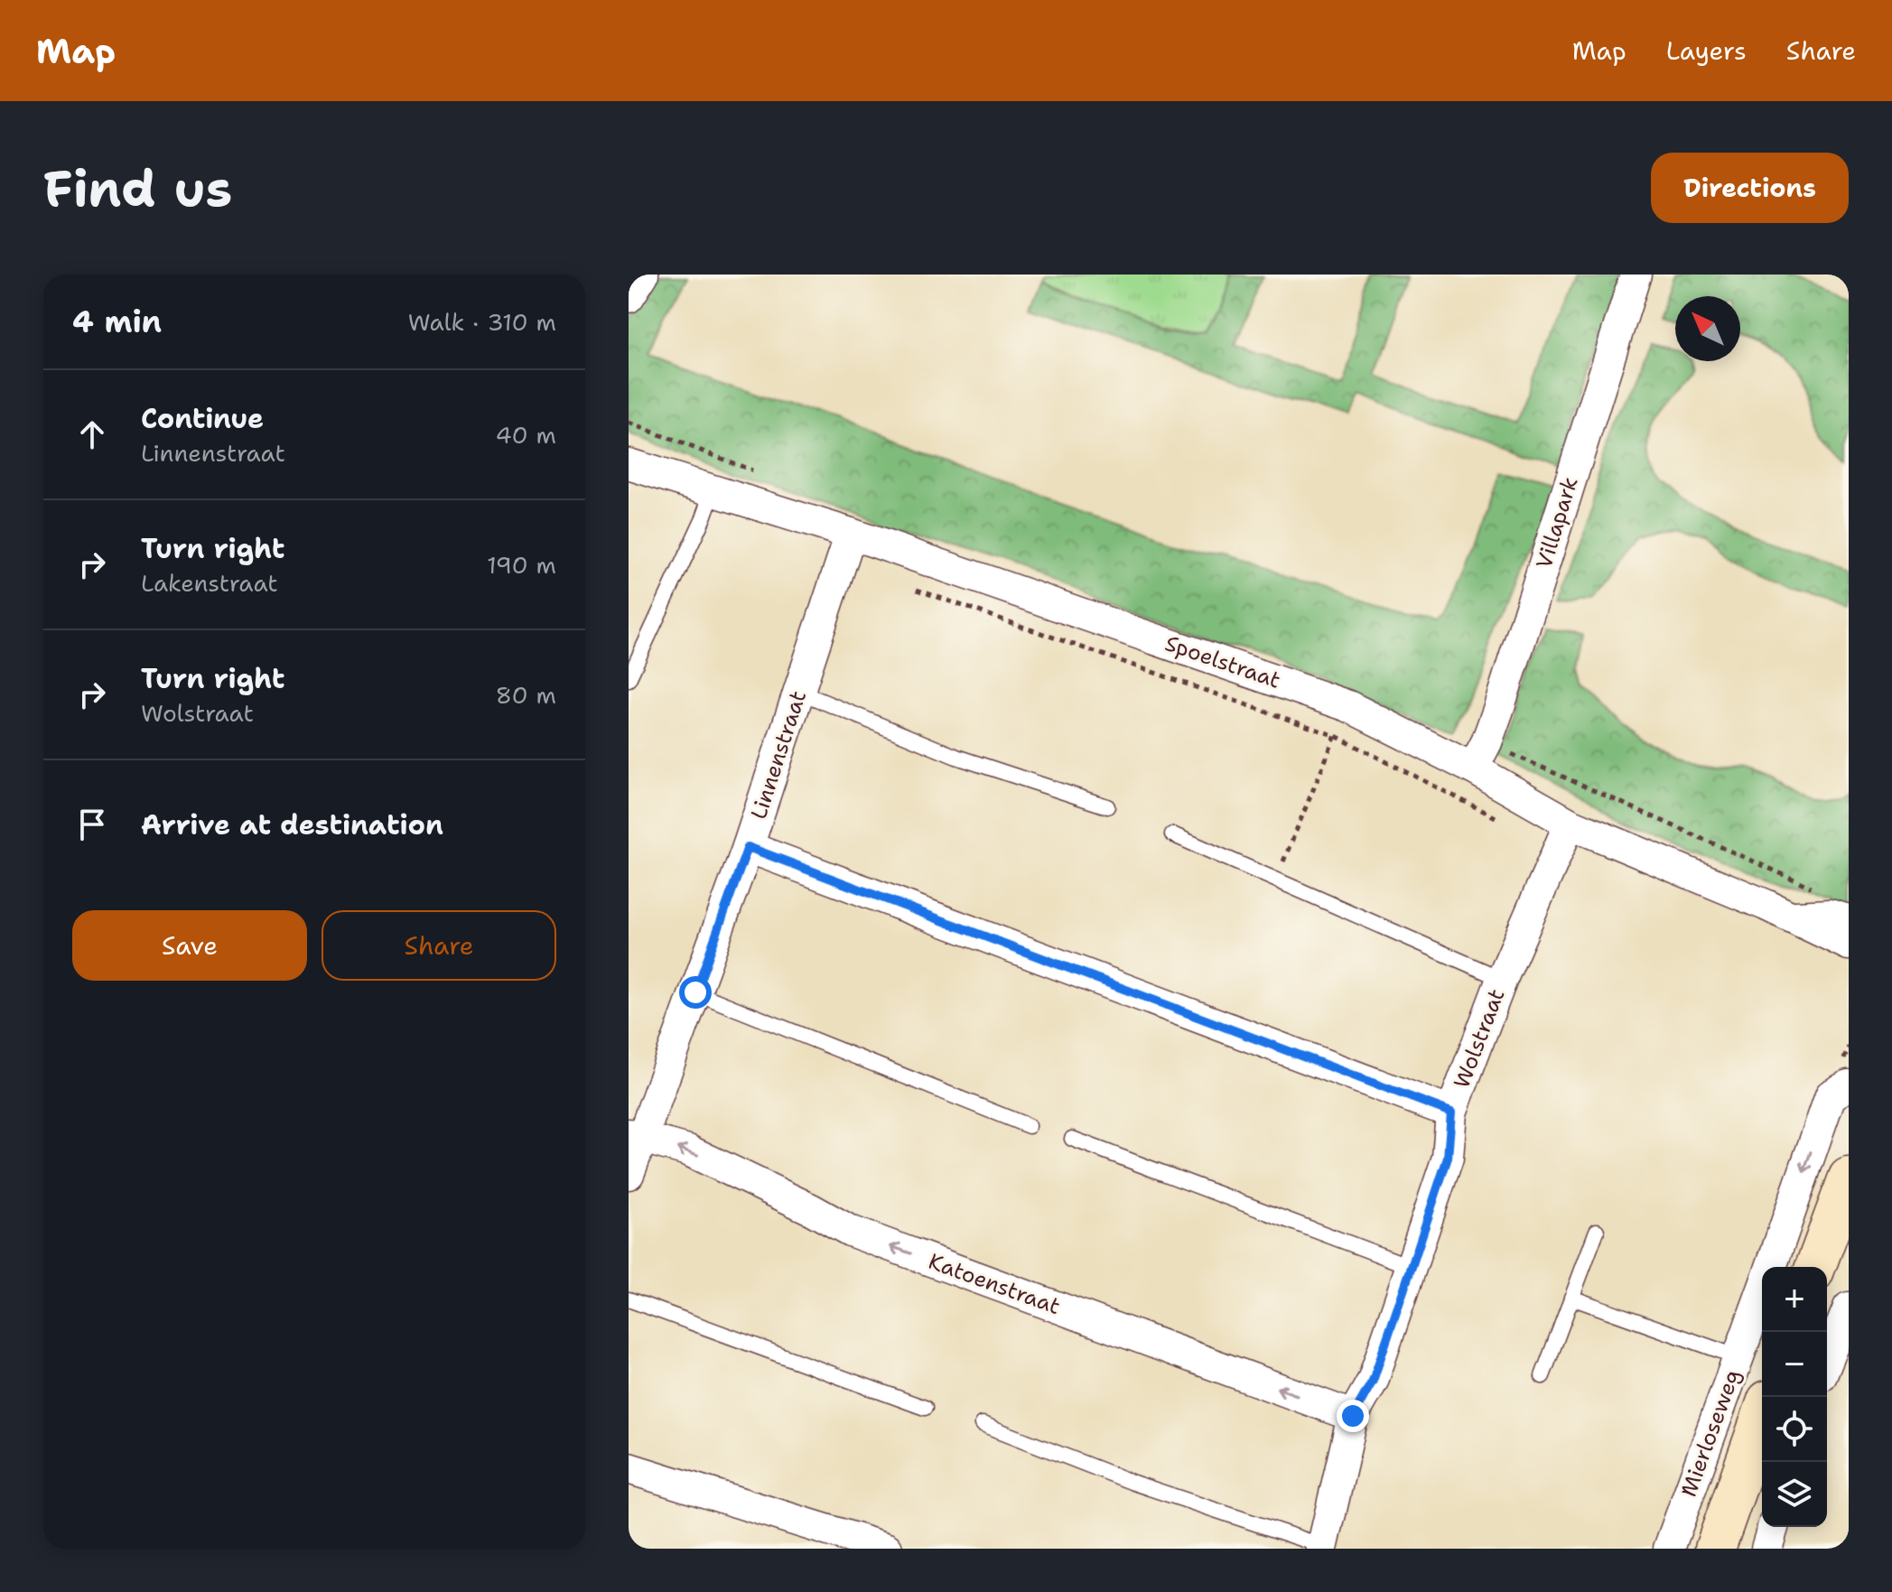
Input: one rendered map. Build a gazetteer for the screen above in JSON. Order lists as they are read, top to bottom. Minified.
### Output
{"streets":{"main road":["Mierloseweg"],"street":["Villapark","Spoelstraat","Linnenstraat","Wolstraat","Katoenstraat"]},"crossings":[["Villapark","Spoelstraat"],["Spoelstraat","Linnenstraat"],["Spoelstraat","Wolstraat"],["Linnenstraat","Katoenstraat"],["Wolstraat","Katoenstraat"]],"one_way":["Katoenstraat"],"north":"top left","page":{"header":"Map","nav":["Map","Layers","Share"],"buttons":["Directions",["Save","Share"]],"title":"Find us","heading":["4 min","Walk · 310 m"],"list":[["Continue","Linnenstraat","40 m"],["Turn right","Lakenstraat","190 m"],["Turn right","Wolstraat","80 m"],"Arrive at destination"],"map_buttons":["+","−"]}}
